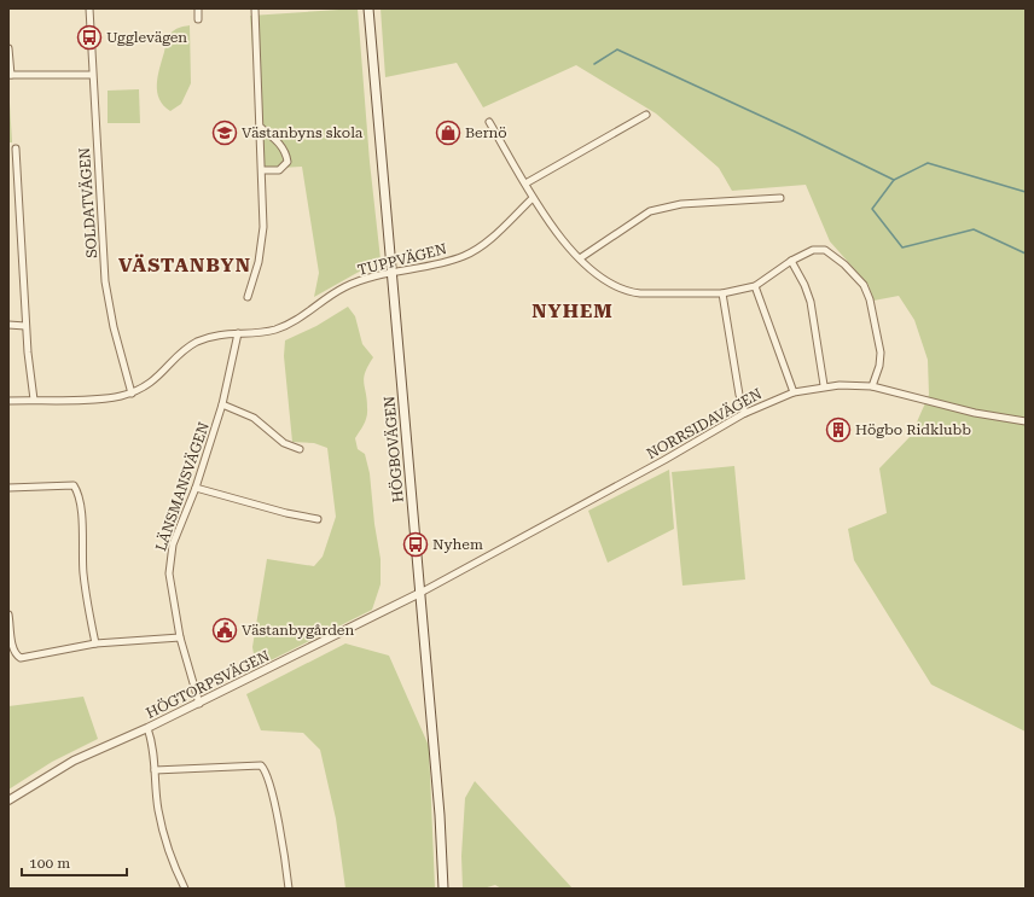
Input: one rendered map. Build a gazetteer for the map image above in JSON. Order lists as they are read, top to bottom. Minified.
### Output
{"streets":{"main road":["HÖGBOVÄGEN"],"street":["SOLDATVÄGEN","TUPPVÄGEN","NORRSIDAVÄGEN","LÄNSMANSVÄGEN","HÖGTORPSVÄGEN"]},"crossings":[["SOLDATVÄGEN","TUPPVÄGEN"],["TUPPVÄGEN","HÖGBOVÄGEN"],["TUPPVÄGEN","LÄNSMANSVÄGEN"],["NORRSIDAVÄGEN","HÖGBOVÄGEN"],["NORRSIDAVÄGEN","HÖGTORPSVÄGEN"],["HÖGBOVÄGEN","HÖGTORPSVÄGEN"],["LÄNSMANSVÄGEN","HÖGTORPSVÄGEN"]],"districts":["VÄSTANBYN","NYHEM"],"places":{"bus stop":["Ugglevägen","Nyhem"],"school or university":["Västanbyns skola"],"shop":["Bernö"],"building":["Högbo Ridklubb"],"public building":["Västanbygården"]},"scale_bar":"100 m"}
